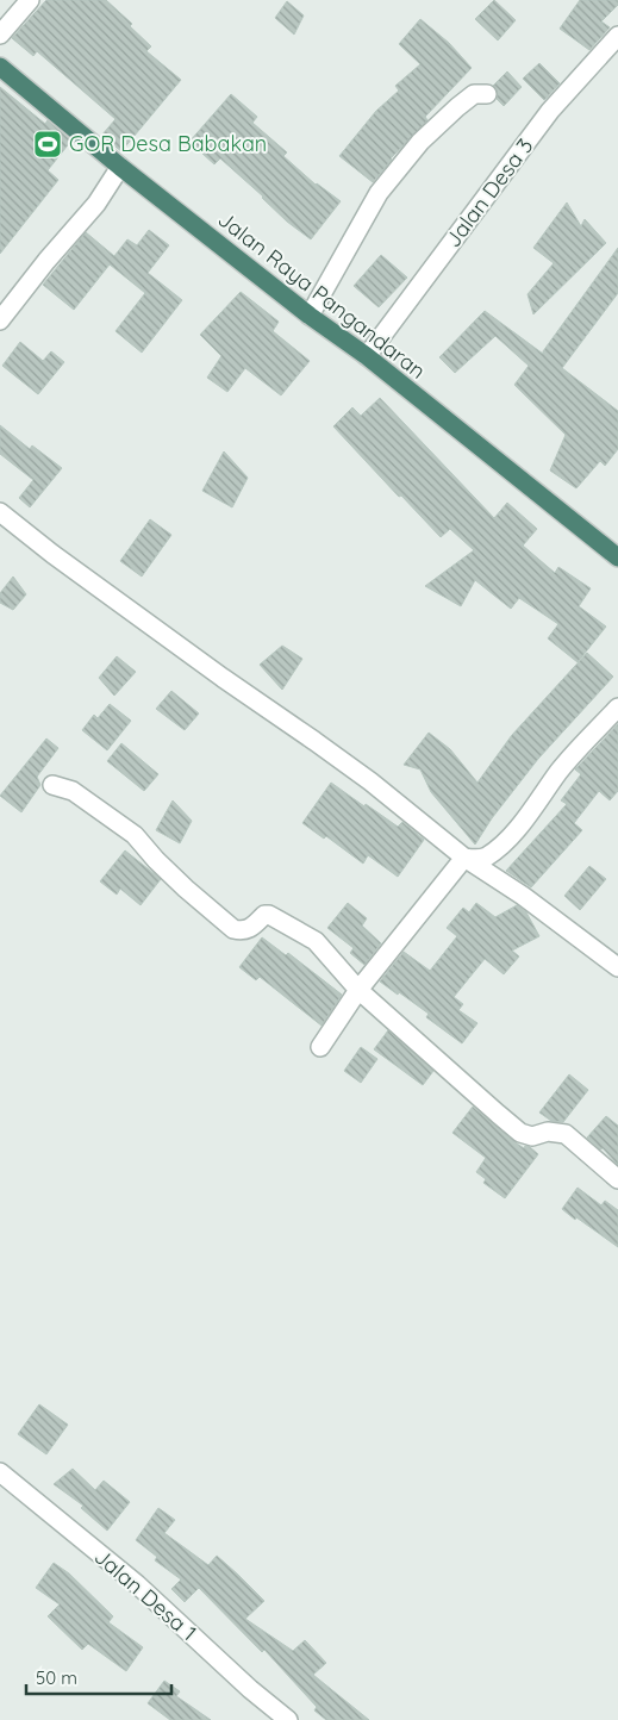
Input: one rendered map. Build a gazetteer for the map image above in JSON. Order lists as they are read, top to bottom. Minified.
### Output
{"streets":{"highway":["Jalan Raya Pangandaran"],"street":["Jalan Desa 3","Jalan Desa 1"]},"crossings":[["Jalan Desa 3","Jalan Raya Pangandaran"]],"places":{"sports":["GOR Desa Babakan"]},"scale_bar":"50 m"}
